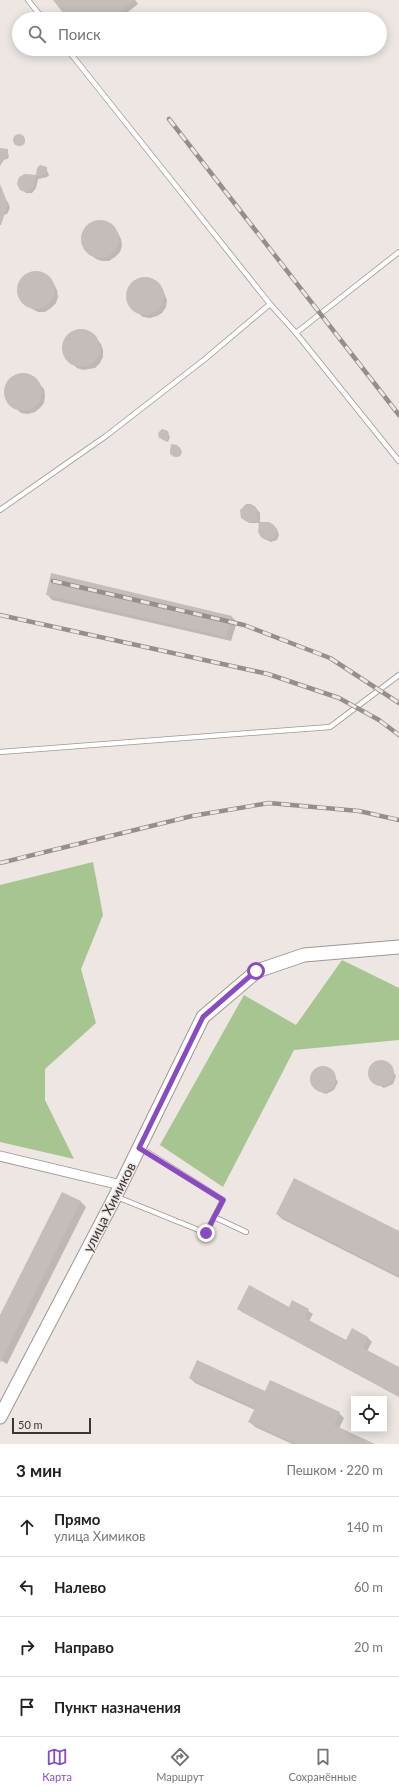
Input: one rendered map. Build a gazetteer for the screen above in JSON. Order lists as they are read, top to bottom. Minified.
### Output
{"streets":{"street":["улица Химиков"]},"scale_bar":"50 m","page":{"search":"Поиск","scale":"50 m","heading":["3 мин","Пешком · 220 m"],"list":[["Прямо","улица Химиков","140 m"],["Налево","60 m"],["Направо","20 m"],"Пункт назначения"],"nav":["Карта","Маршрут","Сохранённые"]}}
